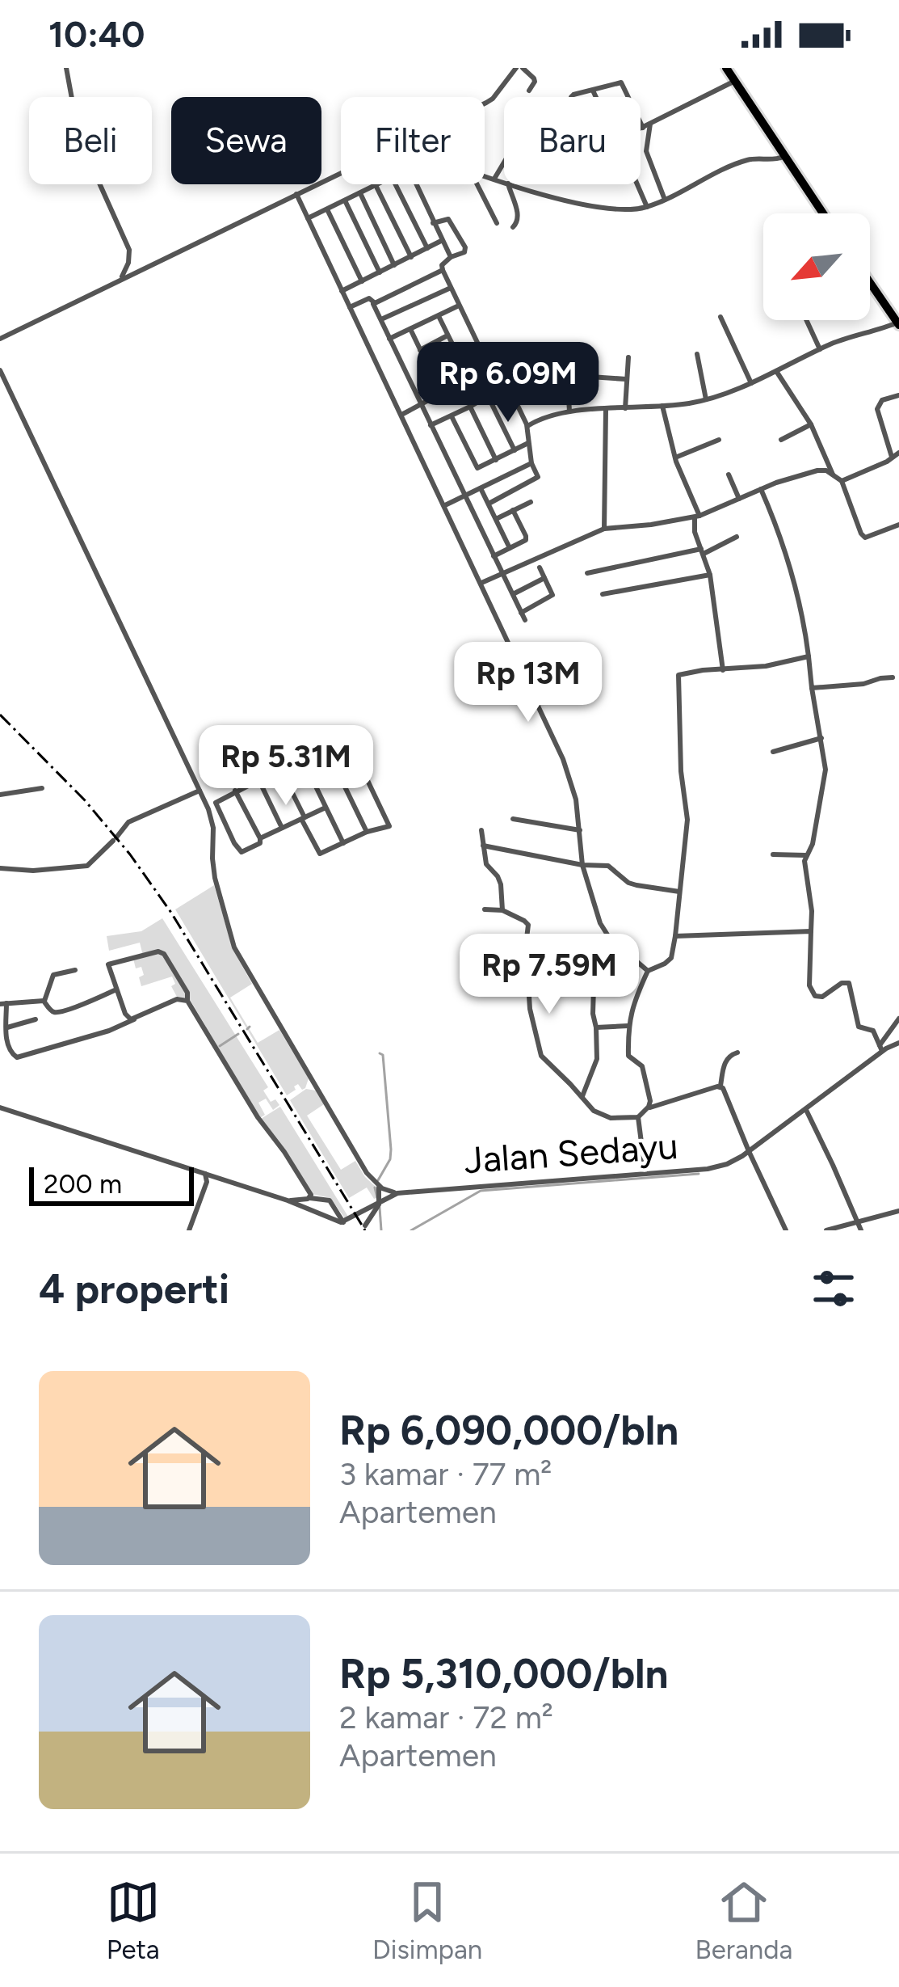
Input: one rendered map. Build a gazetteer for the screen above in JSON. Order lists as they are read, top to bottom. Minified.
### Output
{"streets":{"street":["Jalan Sedayu"]},"scale_bar":"200 m","north":"bottom left","page":{"status":"10:40","chip":["Beli","Sewa","Filter","Baru"],"price":["Rp 6.09M","Rp 13M","Rp 5.31M","Rp 7.59M"],"scale":"200 m","heading":"4 properti","list":[{"name":"Rp 6,090,000/bln","note":"3 kamar · 77 m² · Apartemen"},{"name":"Rp 5,310,000/bln","note":"2 kamar · 72 m² · Apartemen"}],"tabs":["Peta","Disimpan","Beranda"]}}
